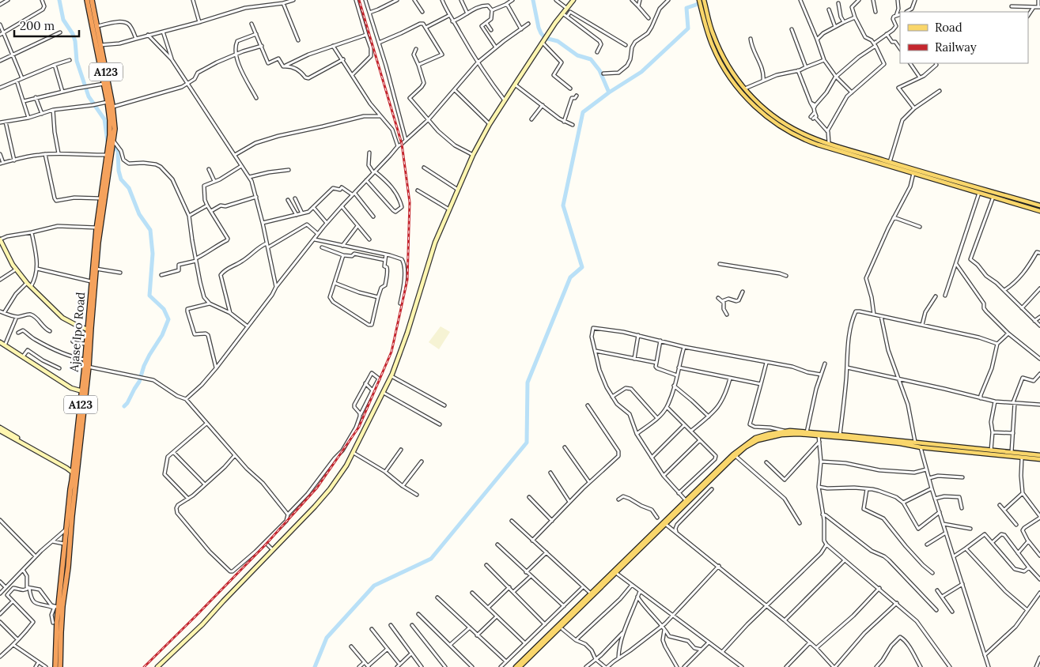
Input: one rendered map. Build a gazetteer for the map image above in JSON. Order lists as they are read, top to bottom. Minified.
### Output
{"streets":{"highway":["A123","Ajase Ipo Road"]},"legend":["Road","Railway"],"scale_bar":"200 m"}
